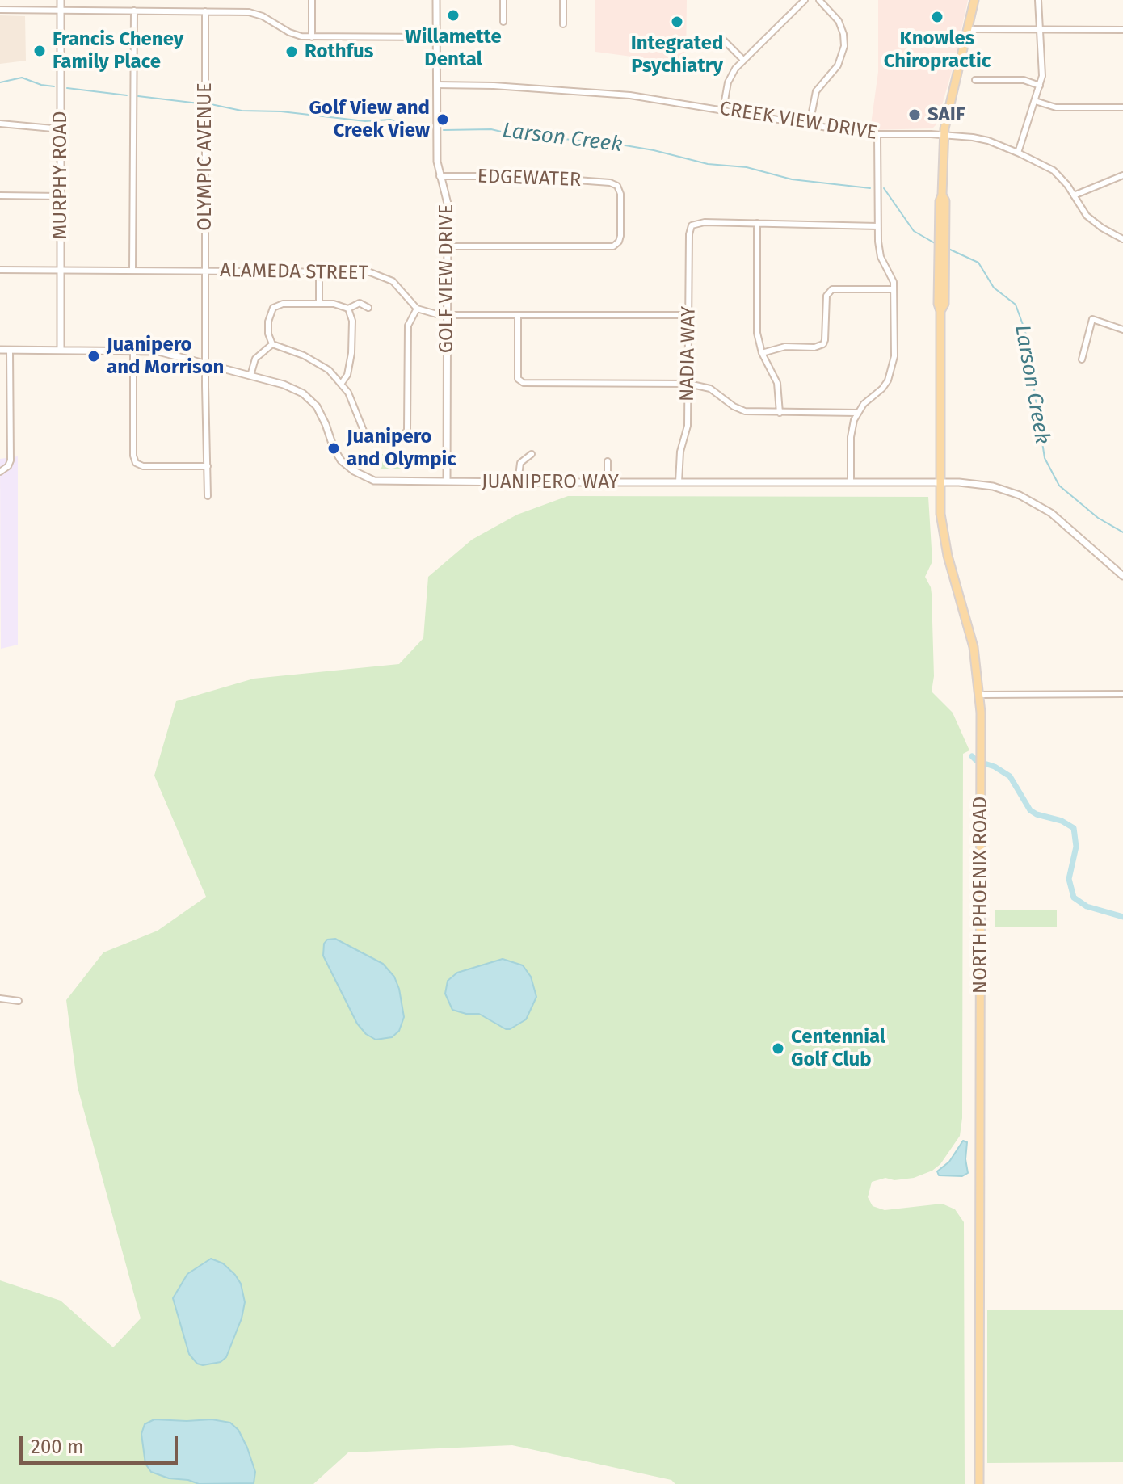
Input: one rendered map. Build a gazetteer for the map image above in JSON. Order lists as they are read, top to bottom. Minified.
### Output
{"streets":{"main road":["NORTH PHOENIX ROAD"],"street":["CREEK VIEW DRIVE","OLYMPIC AVENUE","MURPHY ROAD","EDGEWATER","ALAMEDA STREET","GOLF VIEW DRIVE","NADIA WAY","JUANIPERO WAY"]},"crossings":[["CREEK VIEW DRIVE","GOLF VIEW DRIVE"],["CREEK VIEW DRIVE","NORTH PHOENIX ROAD"],["OLYMPIC AVENUE","ALAMEDA STREET"],["OLYMPIC AVENUE","JUANIPERO WAY"],["MURPHY ROAD","ALAMEDA STREET"],["MURPHY ROAD","JUANIPERO WAY"],["EDGEWATER","GOLF VIEW DRIVE"],["GOLF VIEW DRIVE","JUANIPERO WAY"],["NADIA WAY","JUANIPERO WAY"],["JUANIPERO WAY","NORTH PHOENIX ROAD"]],"water":["Larson Creek"],"places":["Willamette Dental","Knowles Chiropractic","Integrated Psychiatry","Francis Cheney Family Place","Rothfus","SAIF","Golf View and Creek View","Juanipero and Morrison","Juanipero and Olympic","Centennial Golf Club"],"scale_bar":"200 m"}
